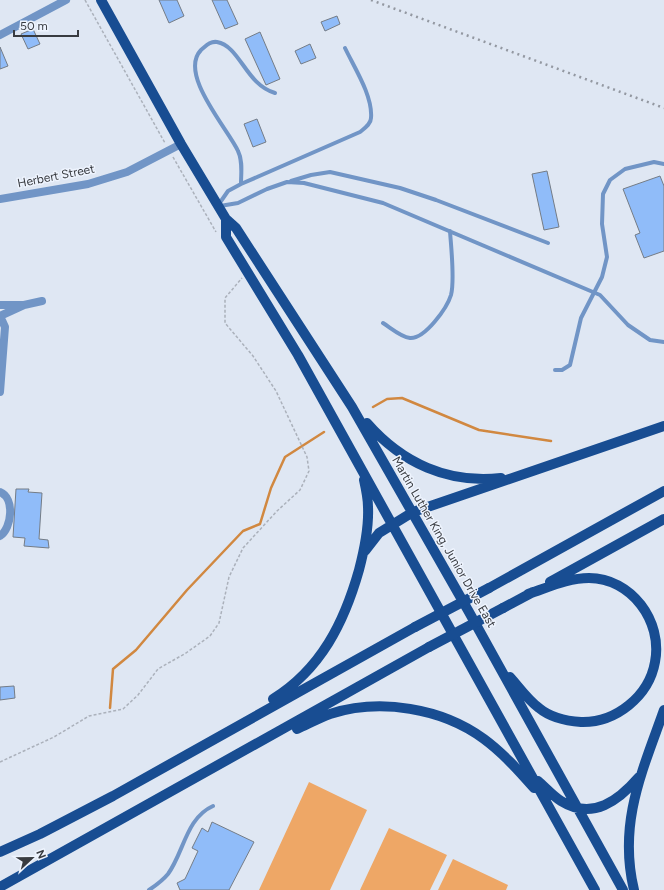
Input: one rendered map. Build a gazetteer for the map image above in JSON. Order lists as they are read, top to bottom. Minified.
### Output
{"streets":{"main road":["Martin Luther King, Junior Drive East"],"street":["Herbert Street"]},"crossings":[["Herbert Street","Martin Luther King, Junior Drive East"]],"scale_bar":"50 m","north":"right"}
